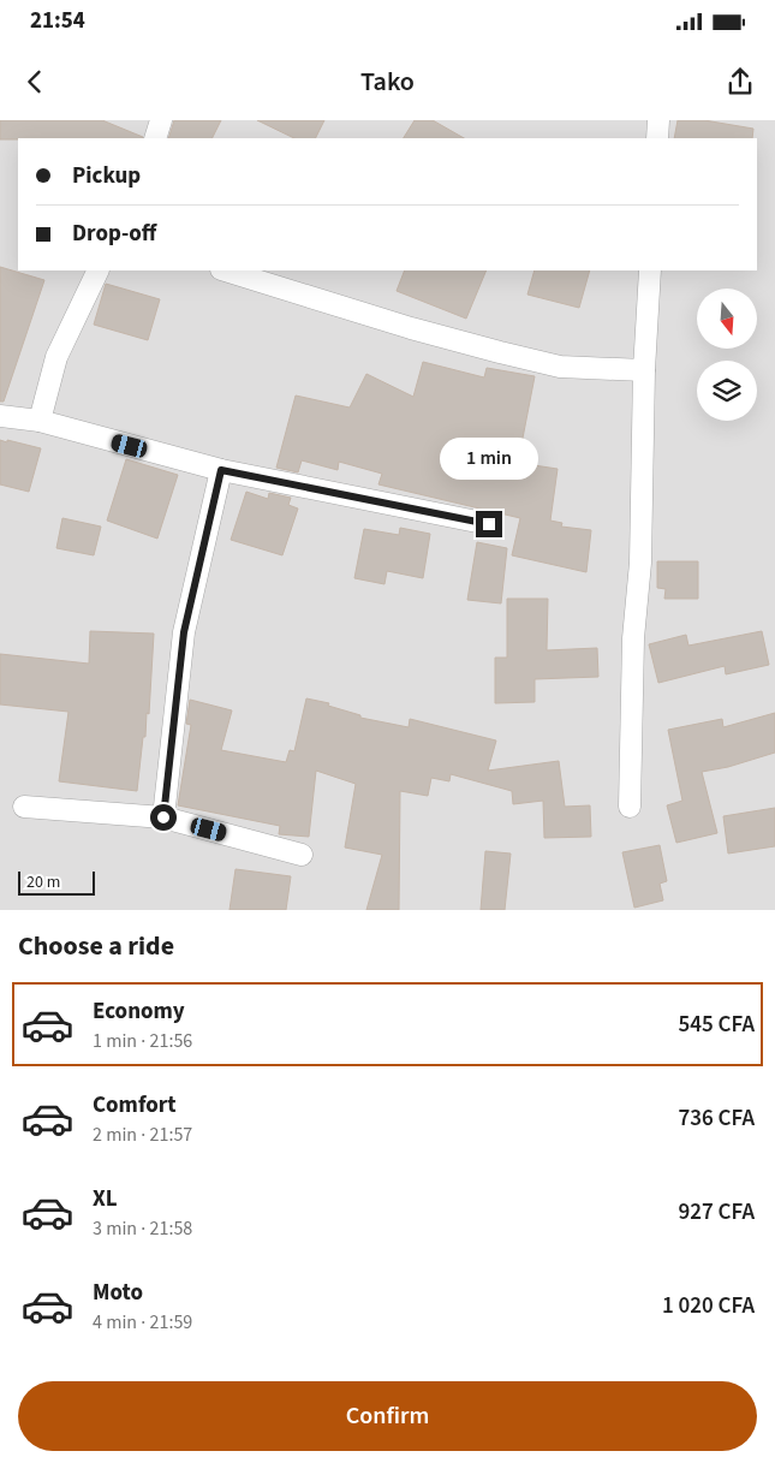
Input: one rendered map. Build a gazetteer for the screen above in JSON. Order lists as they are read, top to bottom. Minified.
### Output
{"scale_bar":"20 m","north":"bottom","page":{"status":"21:54","header":"Tako","banner":["Pickup","Drop-off"],"bubble":"1 min","scale":"20 m","heading":"Choose a ride","list":[{"name":"Economy","note":"1 min · 21:56","value":"545 CFA"},{"name":"Comfort","note":"2 min · 21:57","value":"736 CFA"},{"name":"XL","note":"3 min · 21:58","value":"927 CFA"},{"name":"Moto","note":"4 min · 21:59","value":"1 020 CFA"}],"buttons":"Confirm"}}
